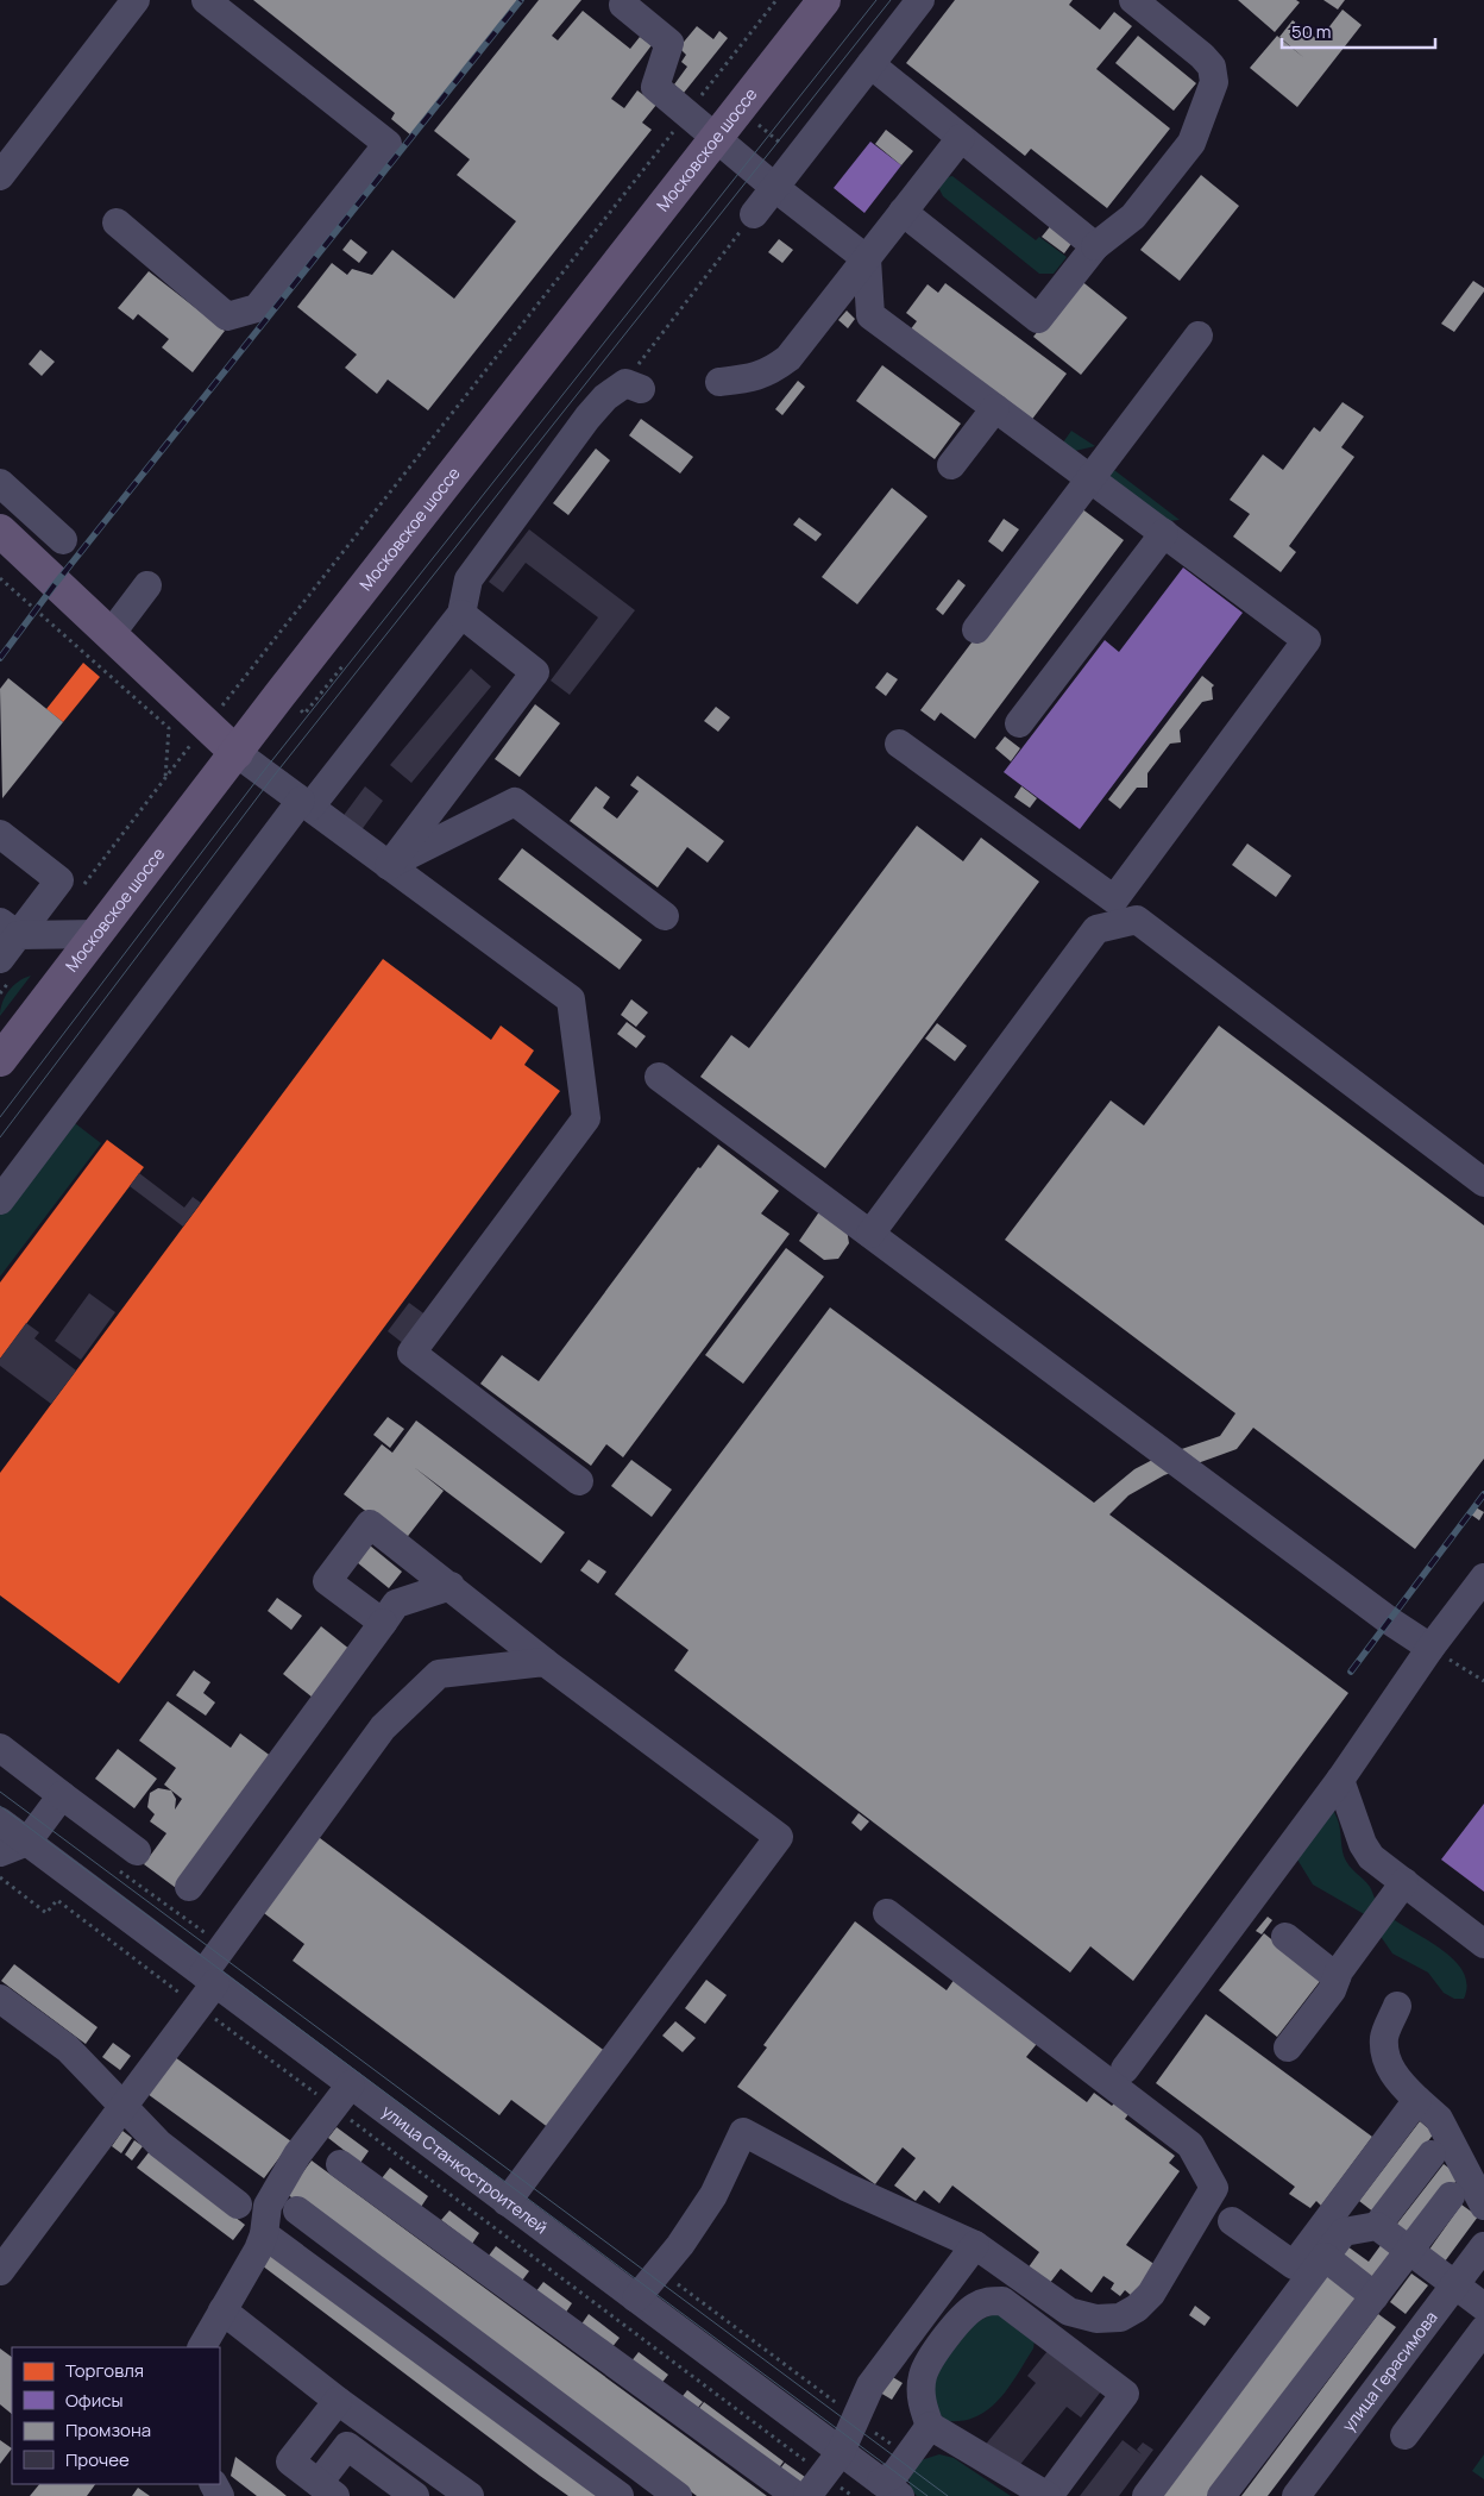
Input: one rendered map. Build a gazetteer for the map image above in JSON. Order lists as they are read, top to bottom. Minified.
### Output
{"streets":{"main road":["Московское шоссе"],"street":["улица Станкостроителей","улица Герасимова"]},"legend":["Торговля","Офисы","Промзона","Прочее"],"scale_bar":"50 m"}
